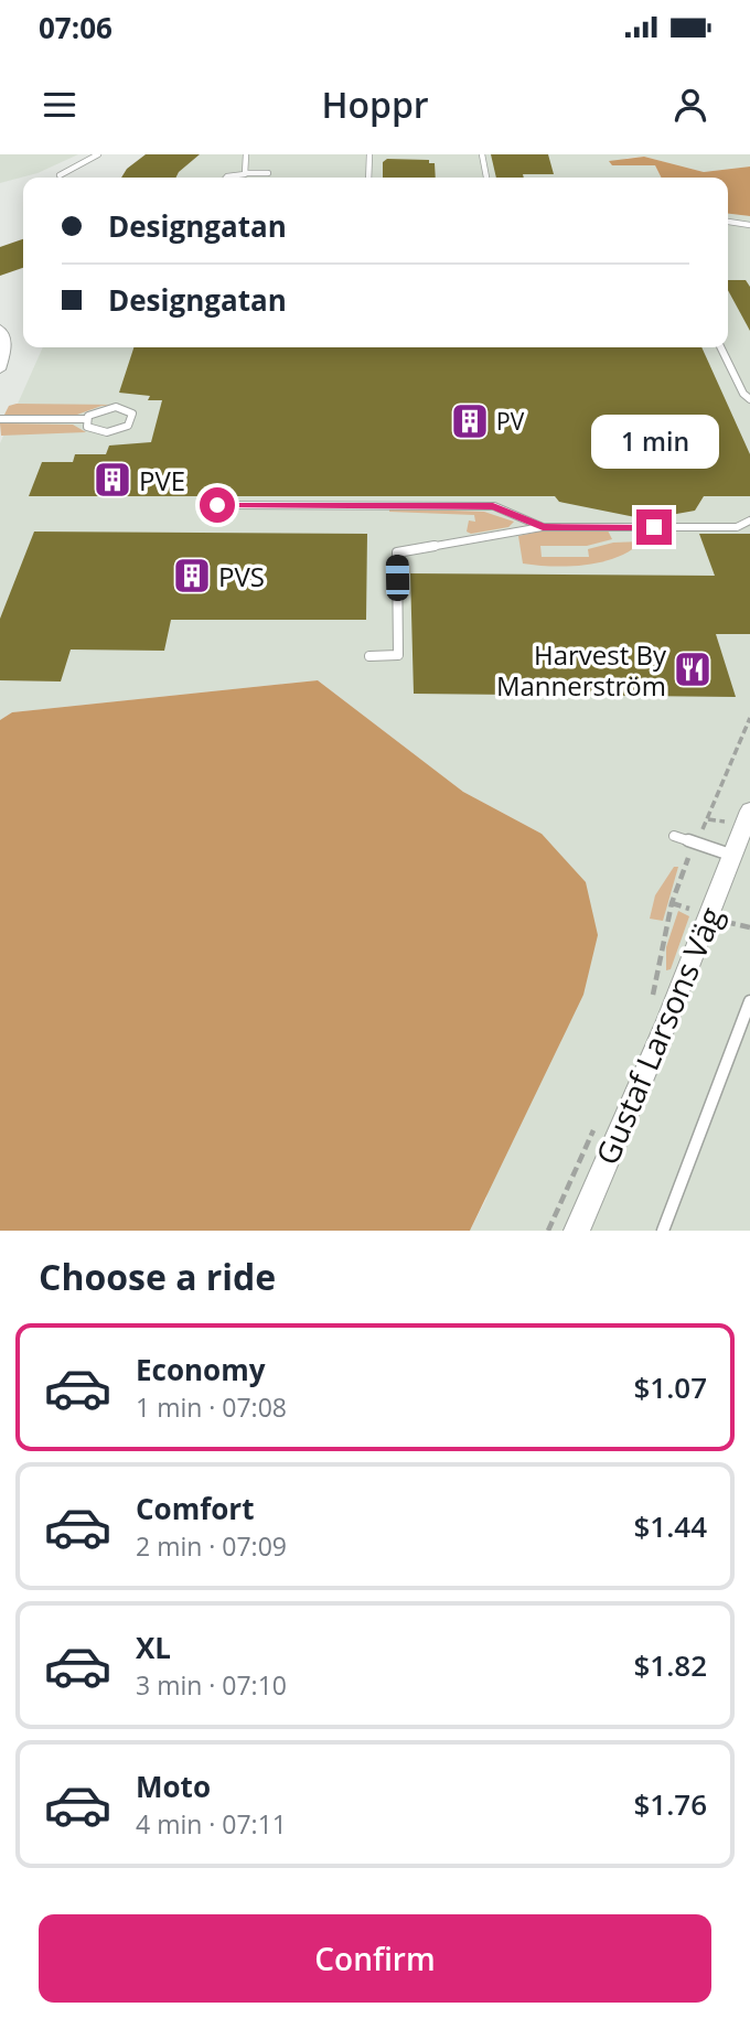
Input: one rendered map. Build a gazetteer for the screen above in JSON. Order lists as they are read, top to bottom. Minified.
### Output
{"streets":{"street":["Gustaf Larsons Väg"]},"places":{"building":["PV","PVE","PVS"],"restaurant":["Harvest By Mannerström"]},"page":{"status":"07:06","header":"Hoppr","banner":["Designgatan","Designgatan"],"bubble":"1 min","heading":"Choose a ride","list":[{"name":"Economy","note":"1 min · 07:08","value":"$1.07"},{"name":"Comfort","note":"2 min · 07:09","value":"$1.44"},{"name":"XL","note":"3 min · 07:10","value":"$1.82"},{"name":"Moto","note":"4 min · 07:11","value":"$1.76"}],"buttons":"Confirm"}}
